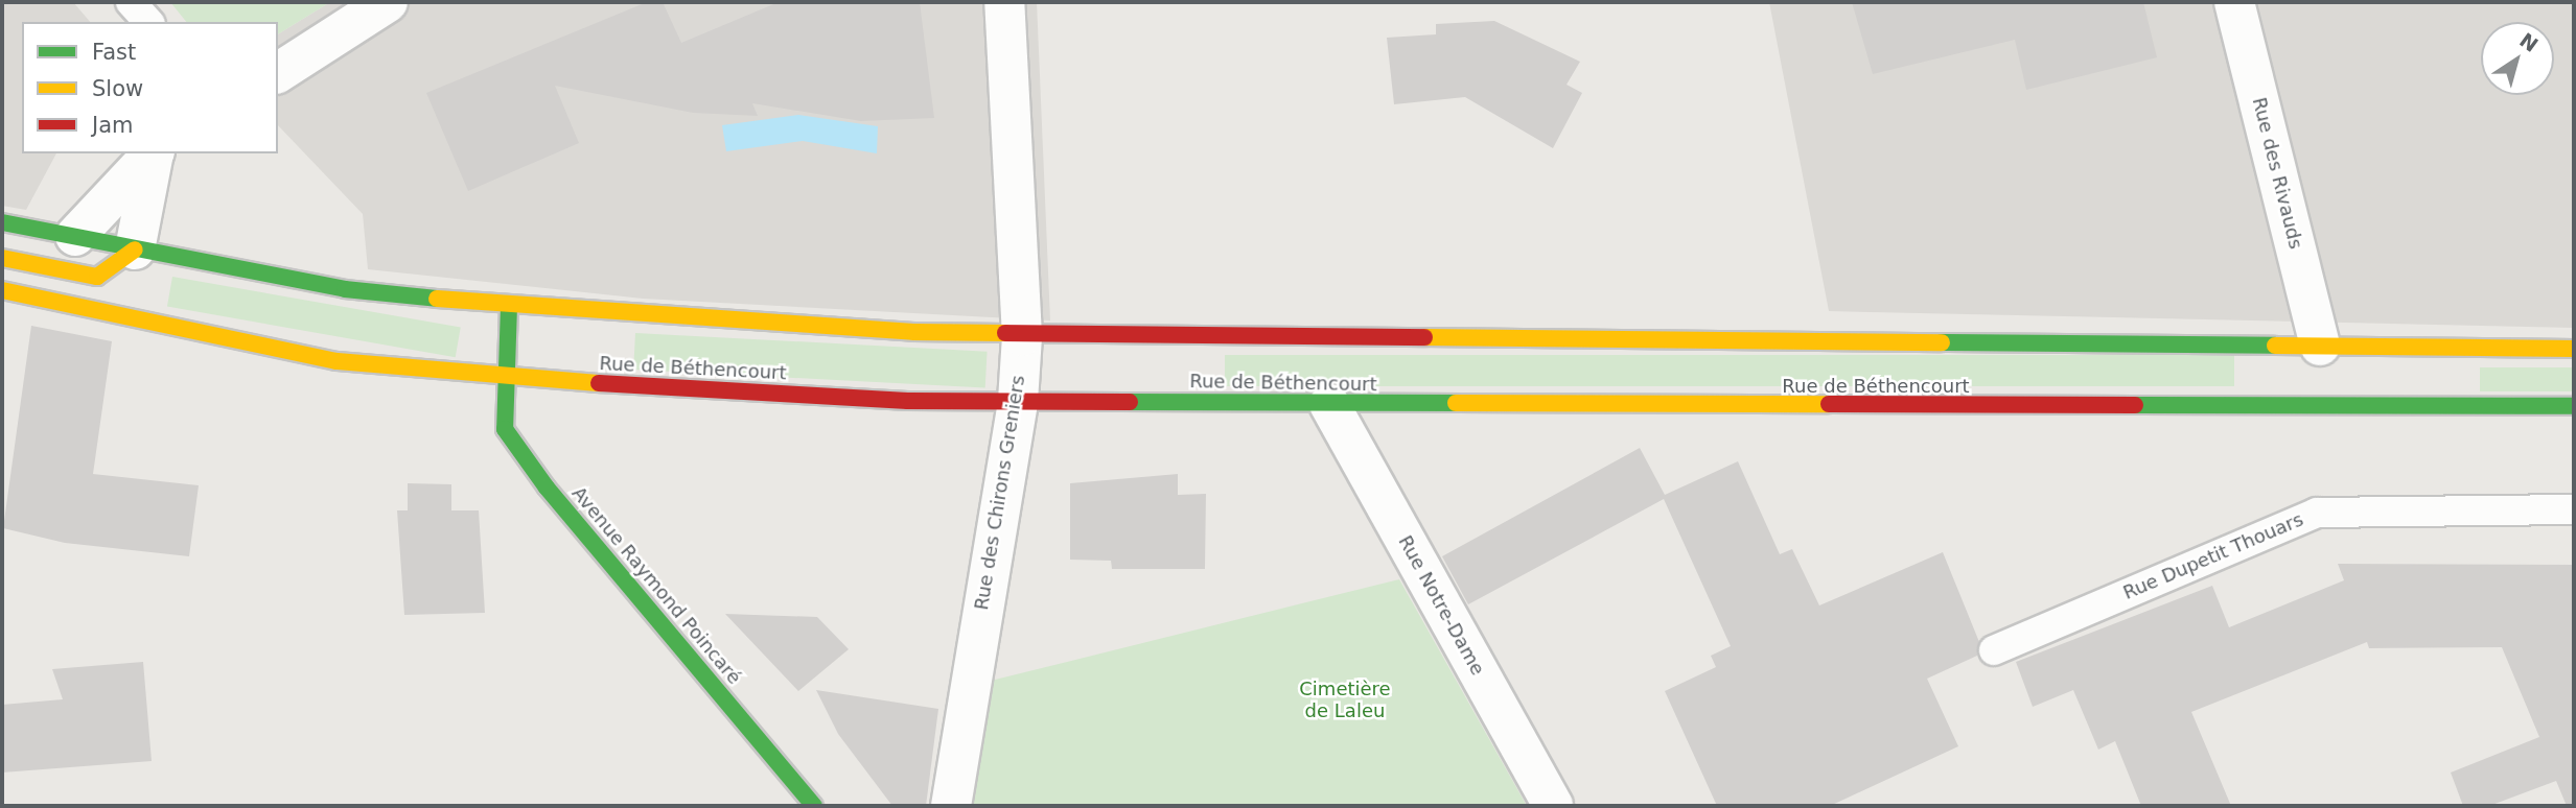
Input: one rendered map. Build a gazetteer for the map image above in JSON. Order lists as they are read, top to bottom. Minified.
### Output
{"streets":{"main road":["Rue de Béthencourt","Avenue Raymond Poincaré"],"street":["Rue des Rivauds","Rue des Chirons Greniers","Rue Notre-Dame"],"lane":["Rue Dupetit Thouars"]},"crossings":[["Rue de Béthencourt","Rue des Chirons Greniers"],["Rue de Béthencourt","Avenue Raymond Poincaré"],["Rue de Béthencourt","Rue Notre-Dame"]],"parks":["Cimetière de Laleu"],"legend":["Fast","Slow","Jam"],"north":"top right"}
